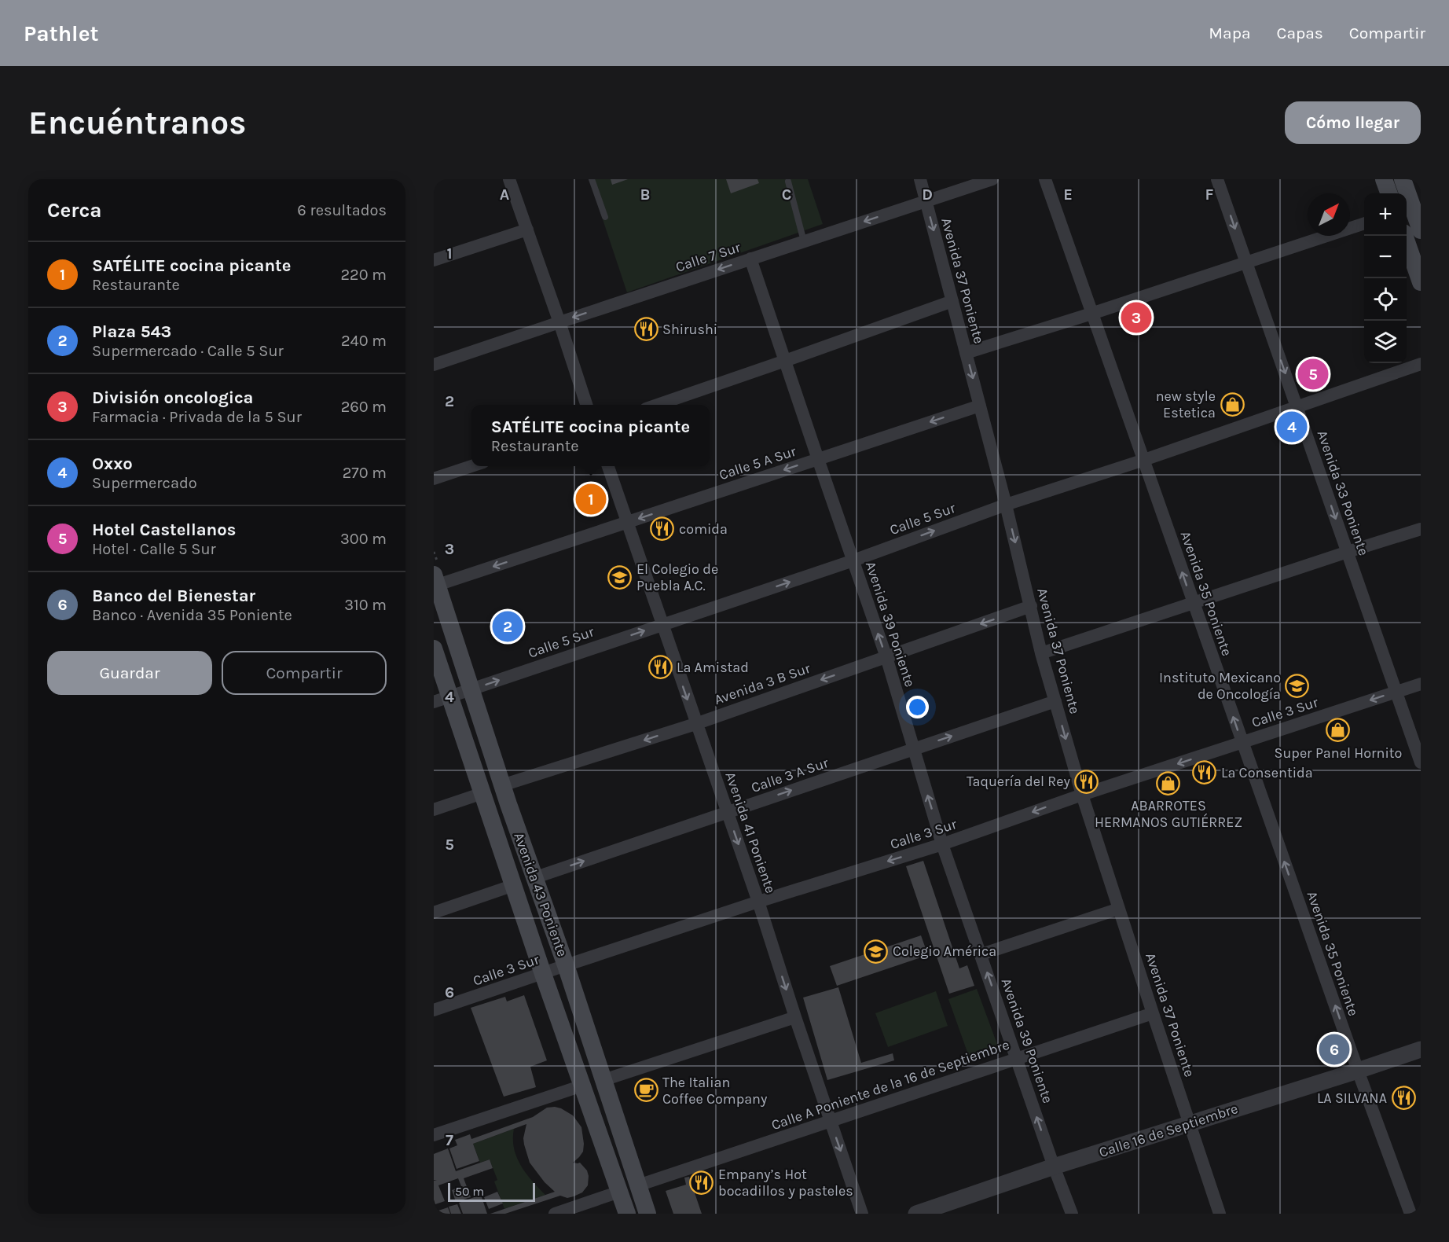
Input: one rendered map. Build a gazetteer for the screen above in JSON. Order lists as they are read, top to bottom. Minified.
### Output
{"streets":{"main road":["Avenida 43 Poniente"],"street":["Calle 7 Sur","Avenida 37 Poniente","Calle 5 A Sur","Avenida 33 Poniente","Calle 5 Sur","Avenida 35 Poniente","Avenida 39 Poniente","Avenida 3 B Sur","Calle 3 Sur","Calle 3 A Sur","Avenida 41 Poniente","Calle A Poniente de la 16 de Septiembre","Calle 16 de Septiembre"]},"crossings":[["Calle 7 Sur","Avenida 37 Poniente"],["Calle 7 Sur","Avenida 39 Poniente"],["Avenida 37 Poniente","Calle 5 A Sur"],["Avenida 37 Poniente","Calle 5 Sur"],["Avenida 37 Poniente","Avenida 3 B Sur"],["Avenida 37 Poniente","Calle 3 Sur"],["Avenida 37 Poniente","Calle 3 A Sur"],["Avenida 37 Poniente","Calle A Poniente de la 16 de Septiembre"],["Avenida 37 Poniente","Calle 16 de Septiembre"],["Calle 5 A Sur","Avenida 39 Poniente"],["Calle 5 A Sur","Avenida 41 Poniente"],["Calle 5 A Sur","Avenida 43 Poniente"],["Avenida 33 Poniente","Calle 5 Sur"],["Avenida 33 Poniente","Calle 3 Sur"],["Calle 5 Sur","Avenida 35 Poniente"],["Calle 5 Sur","Avenida 39 Poniente"],["Calle 5 Sur","Avenida 41 Poniente"],["Calle 5 Sur","Avenida 43 Poniente"],["Avenida 35 Poniente","Calle 3 Sur"],["Avenida 35 Poniente","Calle 16 de Septiembre"],["Avenida 39 Poniente","Avenida 3 B Sur"],["Avenida 39 Poniente","Calle 3 Sur"],["Avenida 39 Poniente","Calle 3 A Sur"],["Avenida 39 Poniente","Calle A Poniente de la 16 de Septiembre"],["Avenida 39 Poniente","Calle 16 de Septiembre"],["Avenida 3 B Sur","Avenida 41 Poniente"],["Avenida 3 B Sur","Avenida 43 Poniente"],["Calle 3 Sur","Avenida 41 Poniente"],["Calle 3 Sur","Avenida 43 Poniente"],["Calle 3 A Sur","Avenida 41 Poniente"],["Calle 3 A Sur","Avenida 43 Poniente"],["Avenida 41 Poniente","Calle A Poniente de la 16 de Septiembre"],["Avenida 43 Poniente","Calle A Poniente de la 16 de Septiembre"]],"one_way":["Avenida 33 Poniente","Calle 5 Sur","Avenida 35 Poniente","Avenida 39 Poniente","Avenida 3 B Sur","Calle 3 Sur","Calle 3 A Sur","Avenida 41 Poniente"],"places":{"restaurant":["Shirushi","comida","La Amistad","La Consentida","Taquería del Rey","LA SILVANA","Empany’s Hot bocadillos y pasteles"],"shop":["new style Estetica","Super Panel Hornito","ABARROTES HERMANOS GUTIÉRREZ"],"school or university":["El Colegio de Puebla A.C.","Instituto Mexicano de Oncología","Colegio América"],"cafe":["The Italian Coffee Company"]},"scale_bar":"50 m","north":"top right","page":{"header":"Pathlet","nav":["Mapa","Capas","Compartir"],"buttons":["Cómo llegar",["Guardar","Compartir"]],"title":"Encuéntranos","heading":["Cerca","6 resultados"],"map_buttons":["+","−"],"list":[{"mark":"1","name":"SATÉLITE cocina picante","note":"Restaurante","value":"220 m"},{"mark":"2","name":"Plaza 543","note":"Supermercado · Calle 5 Sur","value":"240 m"},{"mark":"3","name":"División oncologica","note":"Farmacia · Privada de la 5 Sur","value":"260 m"},{"mark":"4","name":"Oxxo","note":"Supermercado","value":"270 m"},{"mark":"5","name":"Hotel Castellanos","note":"Hotel · Calle 5 Sur","value":"300 m"},{"mark":"6","name":"Banco del Bienestar","note":"Banco · Avenida 35 Poniente","value":"310 m"}],"pins":["3","5","4","1","2","6"],"popup":["SATÉLITE cocina picante","Restaurante"],"scale":"50 m"},"grid":{"columns":["A","B","C","D","E","F"],"rows":["1","2","3","4","5","6","7"]}}
